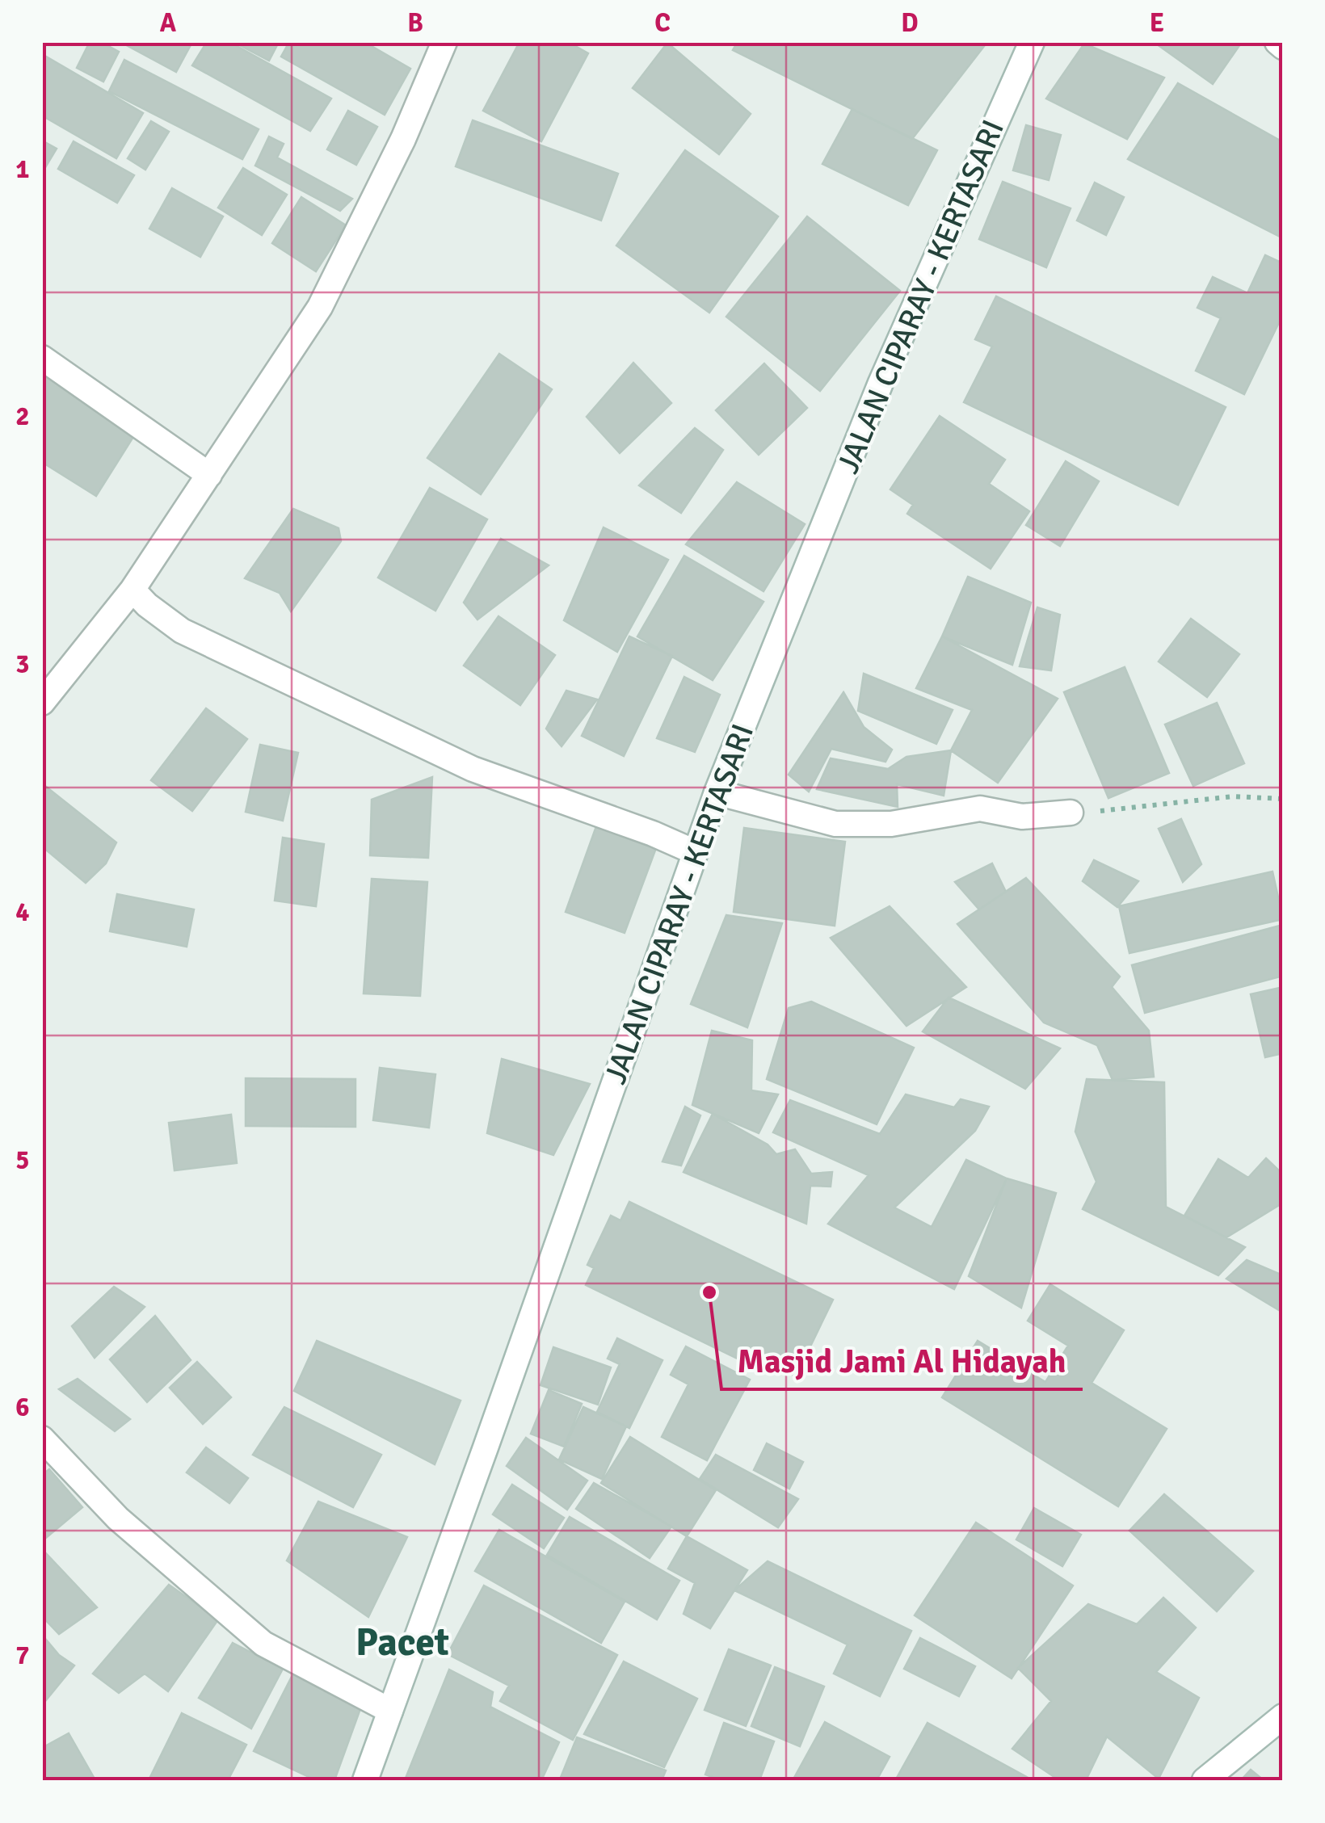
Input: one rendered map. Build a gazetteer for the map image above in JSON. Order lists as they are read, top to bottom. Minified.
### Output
{"streets":{"street":["JALAN CIPARAY - KERTASARI"]},"districts":["Pacet"],"places":["Masjid Jami Al Hidayah"],"grid":{"columns":["A","B","C","D","E"],"rows":["1","2","3","4","5","6","7"]}}
